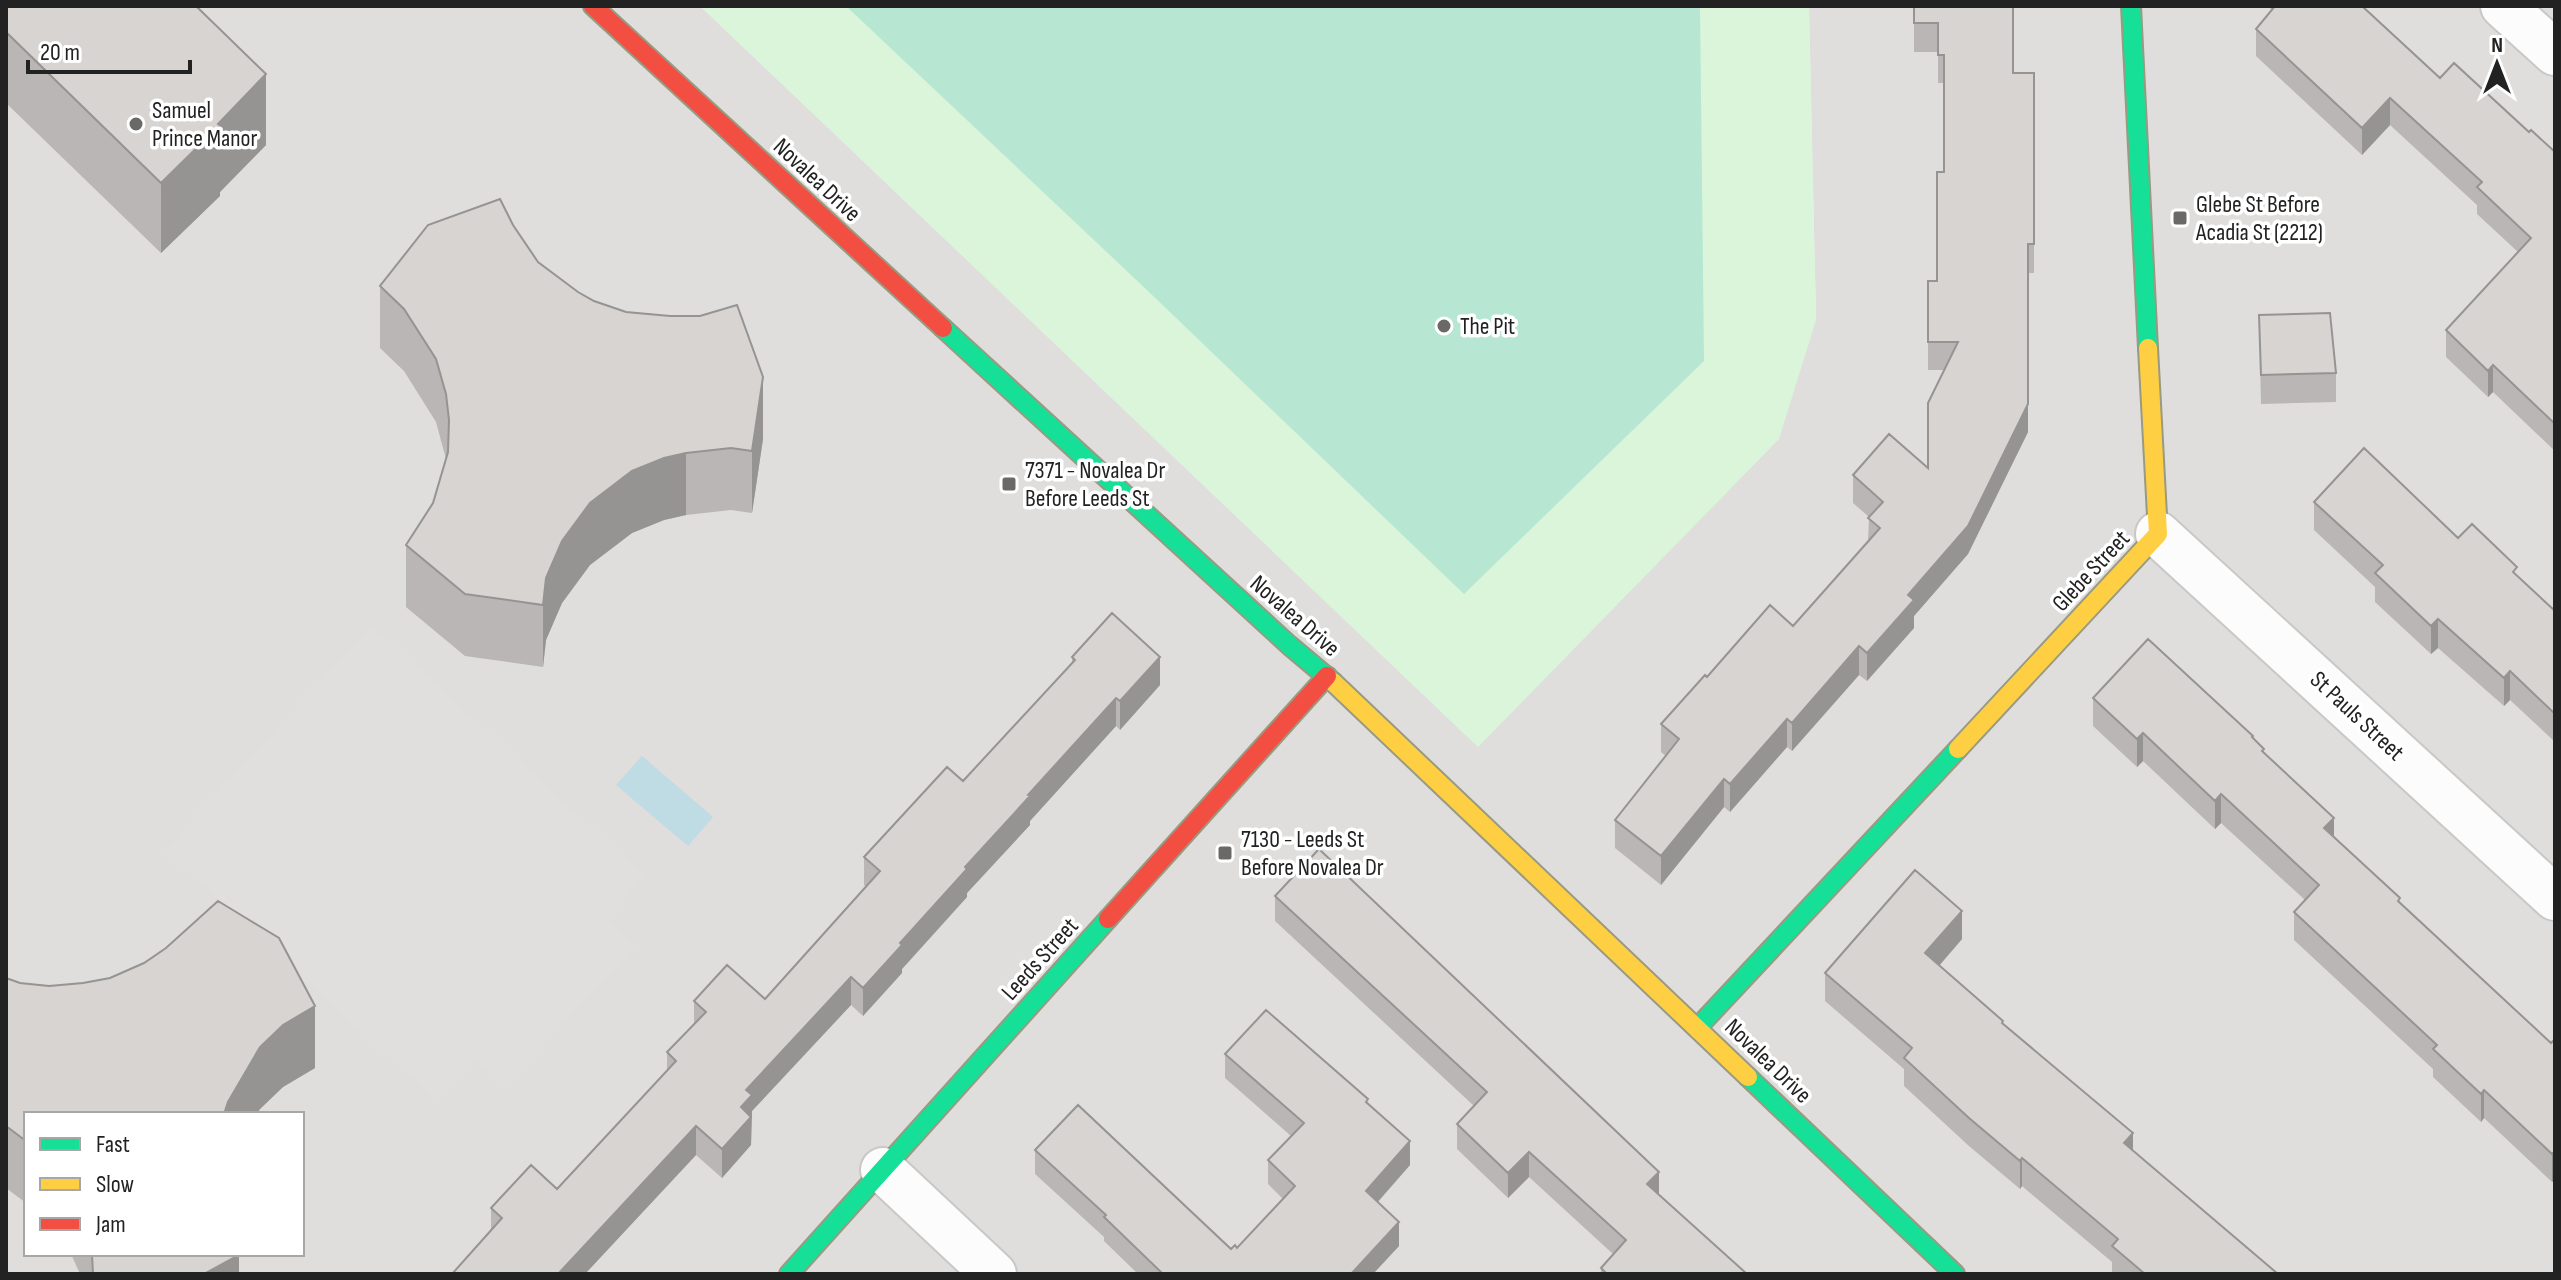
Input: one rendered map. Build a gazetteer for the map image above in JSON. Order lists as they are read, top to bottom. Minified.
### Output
{"streets":{"street":["Novalea Drive","Glebe Street","St Pauls Street","Leeds Street"]},"crossings":[["Novalea Drive","Glebe Street"],["Novalea Drive","Leeds Street"],["Glebe Street","St Pauls Street"]],"places":{"other":["Samuel Prince Manor","The Pit"],"transit":["Glebe St Before Acadia St (2212)","7371 - Novalea Dr Before Leeds St","7130 - Leeds St Before Novalea Dr"]},"legend":["Fast","Slow","Jam"],"scale_bar":"20 m","north":"top"}
